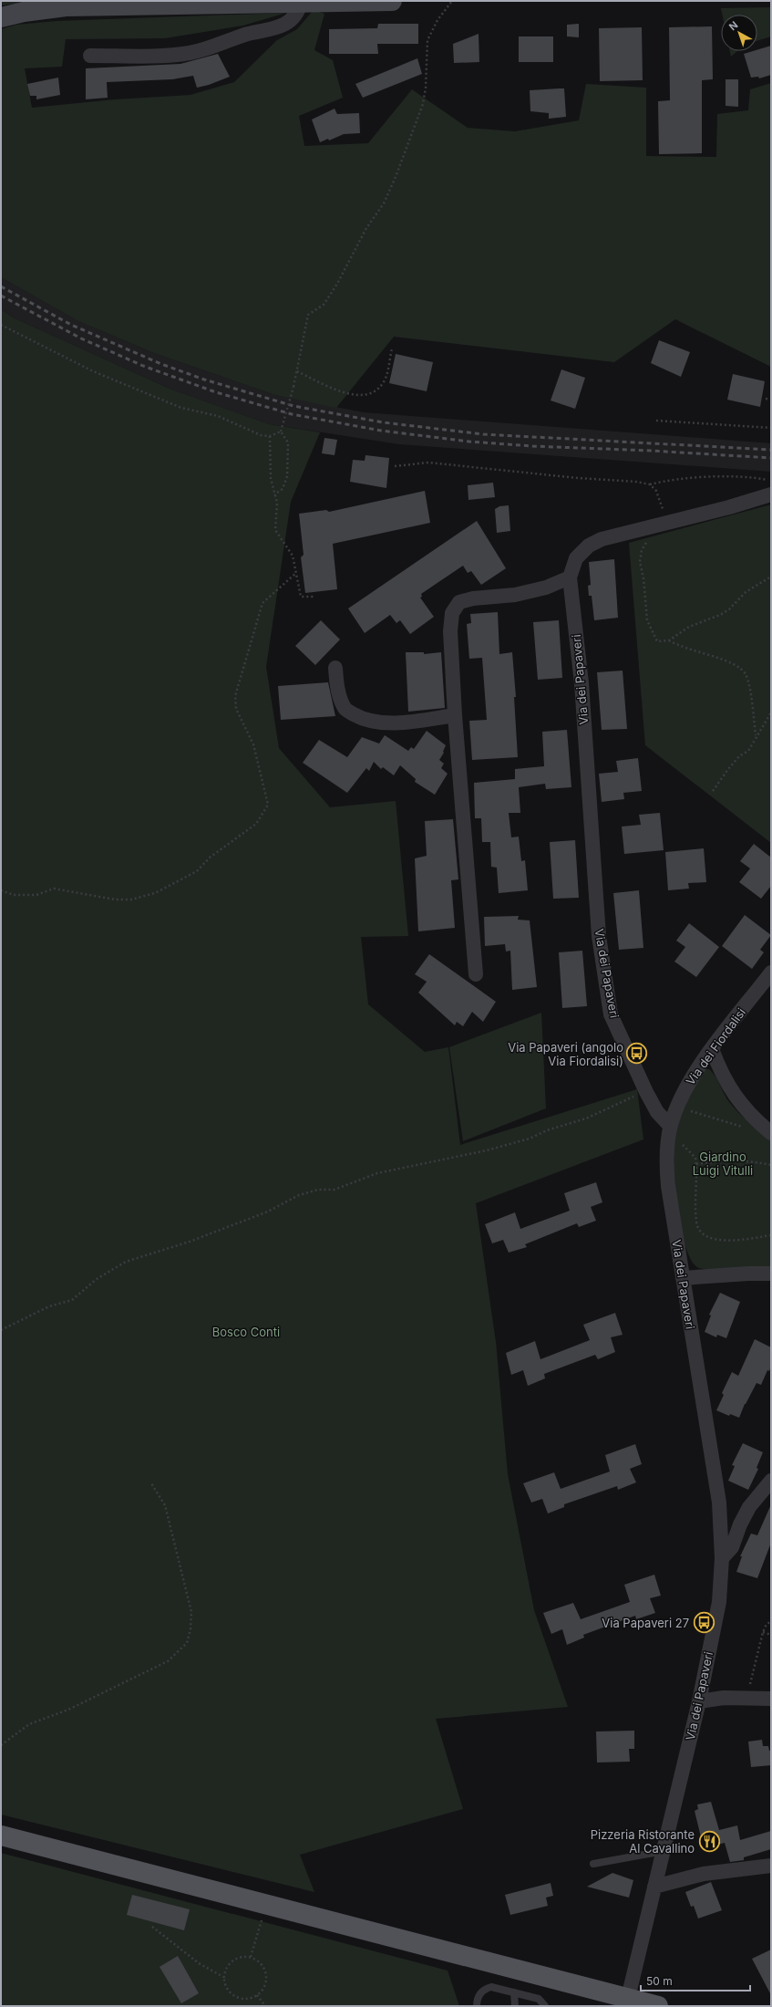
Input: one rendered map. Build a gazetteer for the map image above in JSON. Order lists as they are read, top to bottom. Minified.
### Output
{"streets":{"street":["Via dei Papaveri","Via dei Fiordalisi"]},"crossings":[["Via dei Papaveri","Via dei Fiordalisi"]],"parks":["Giardino Luigi Vitulli","Bosco Conti"],"places":{"bus stop":["Via Papaveri (angolo Via Fiordalisi)","Via Papaveri 27"],"restaurant":["Pizzeria Ristorante Al Cavallino"]},"scale_bar":"50 m","north":"top left"}
